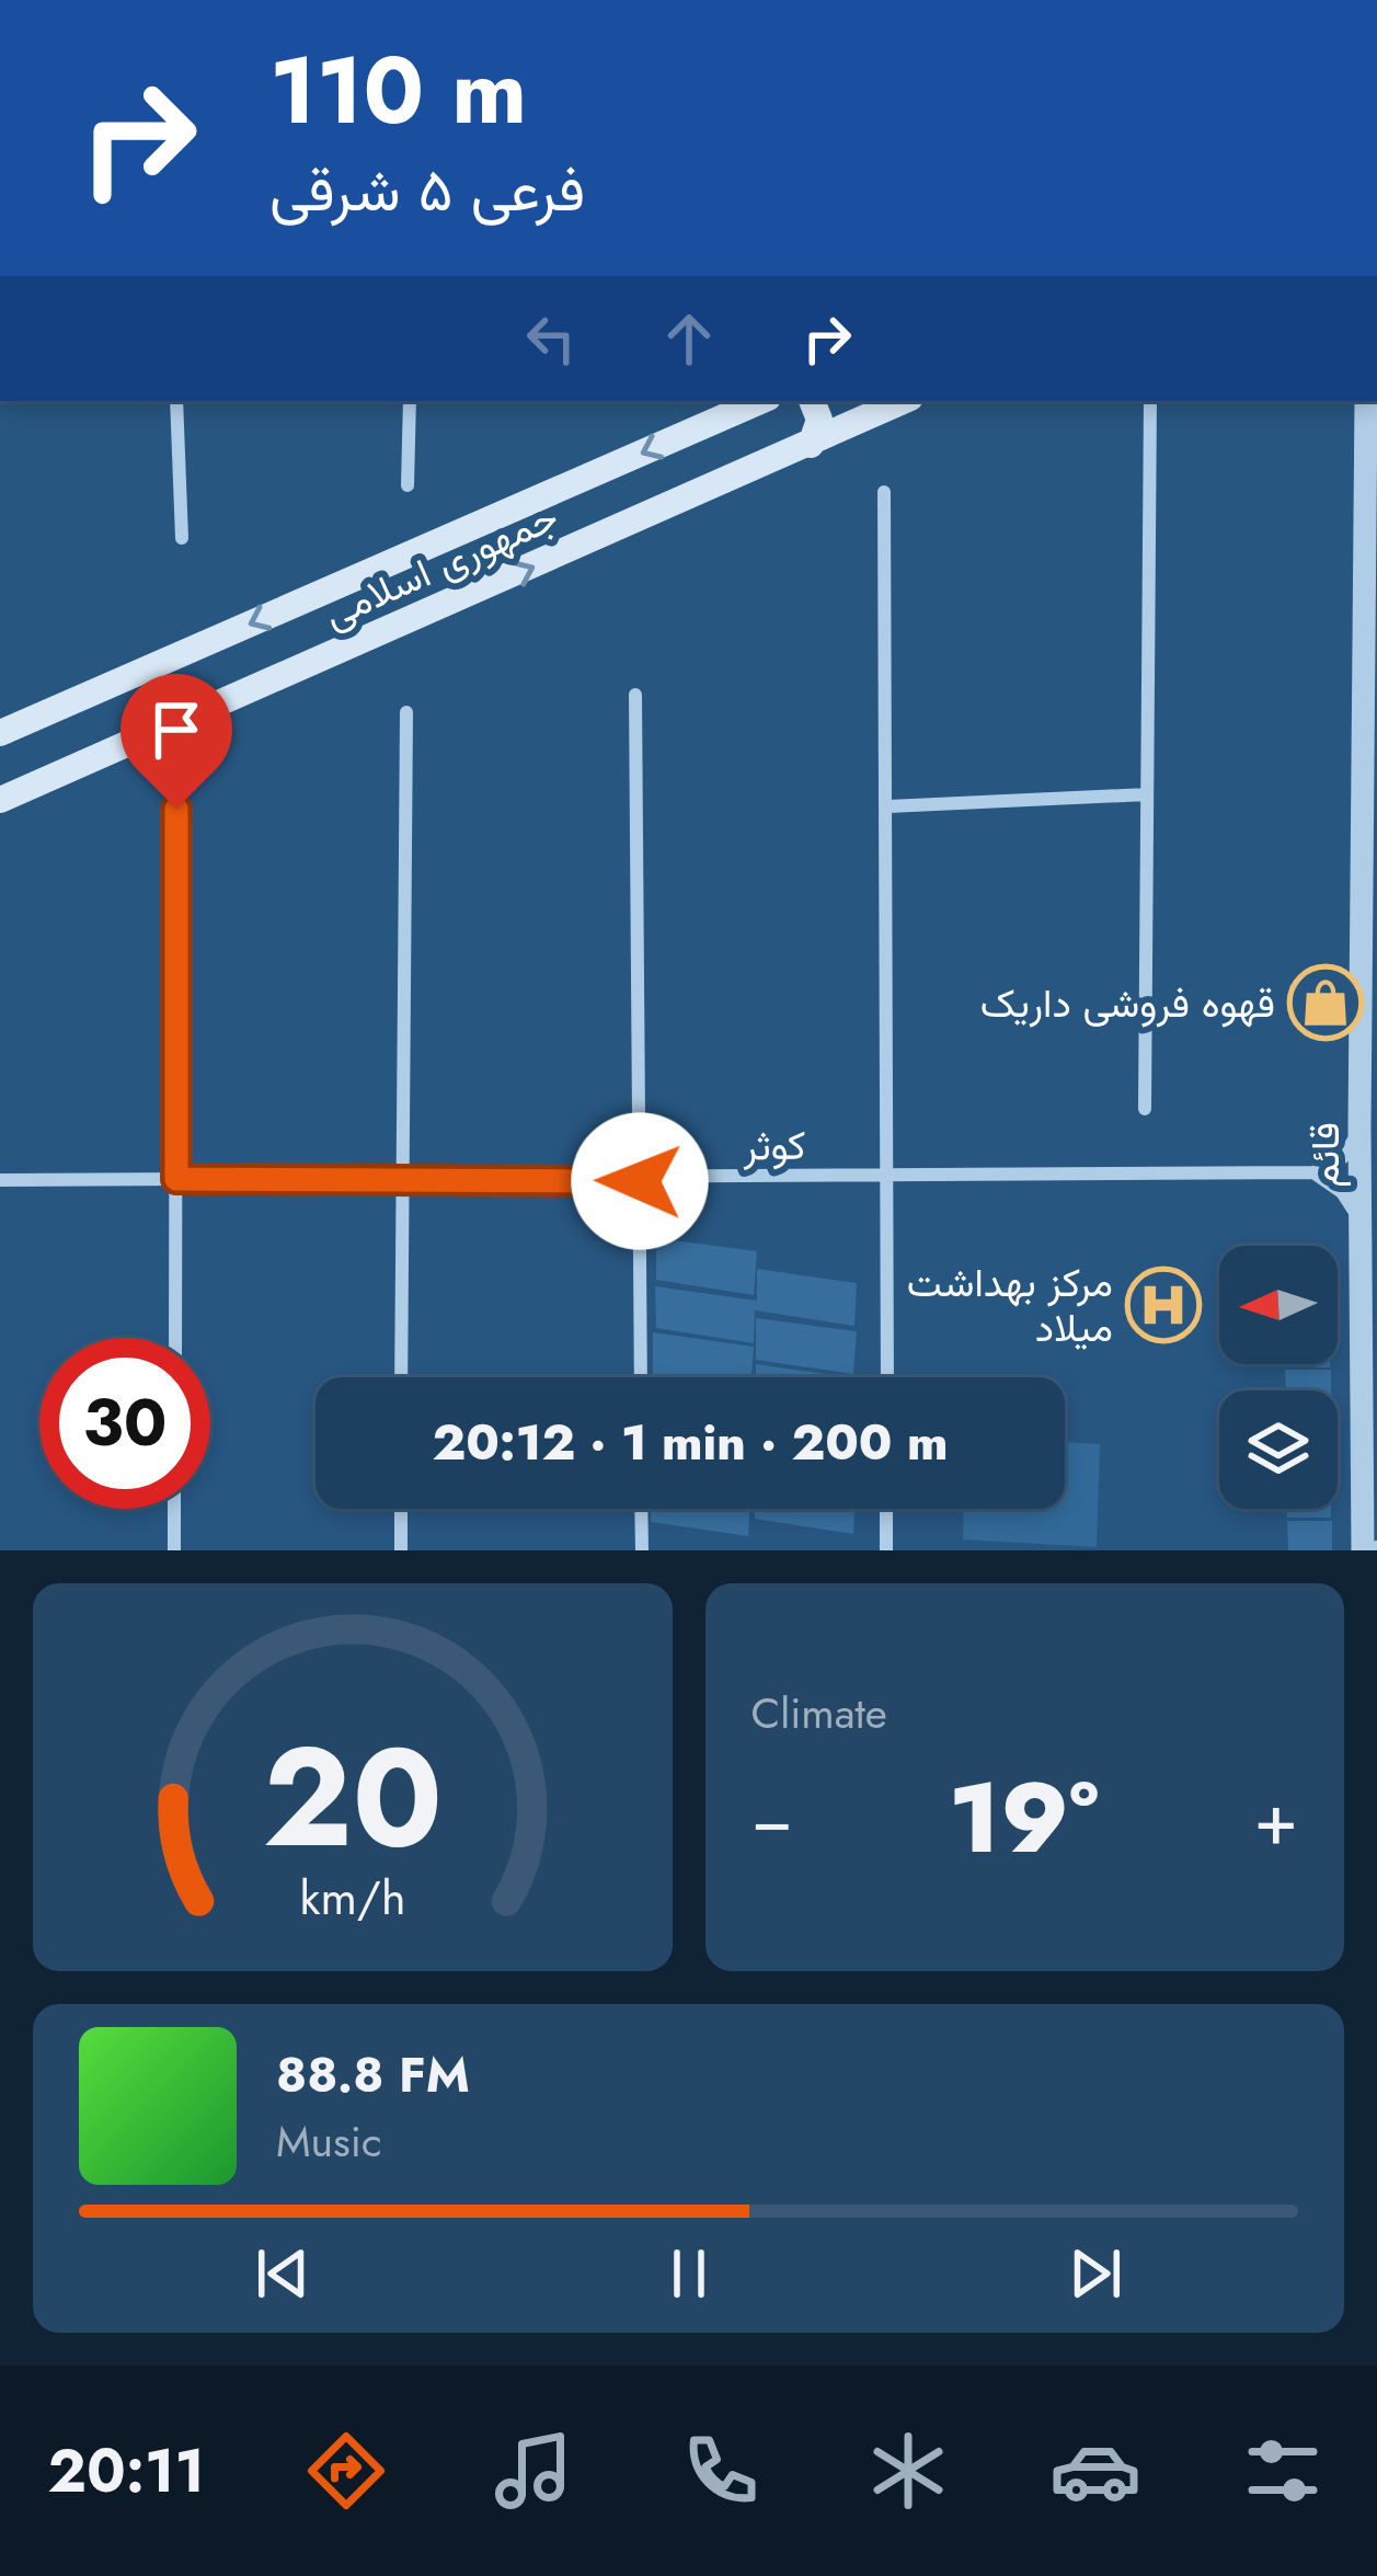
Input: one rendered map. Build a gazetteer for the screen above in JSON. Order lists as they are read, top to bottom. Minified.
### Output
{"streets":{"main road":["جمهوری اسلامی"],"street":["کوثر","قائم"]},"places":{"shop":["قهوه فروشی داریک"],"hospital":["مرکز بهداشت میلاد"]},"north":"left","page":{"turn":["110 m","فرعی ۵ شرقی"],"limit":"30","trip":"20:12 · 1 min · 200 m","tile":"Climate","heat":["−","19°","+"],"song":["88.8 FM","Music"],"tabs":"20:11","gauge":["20","km/h"]}}
